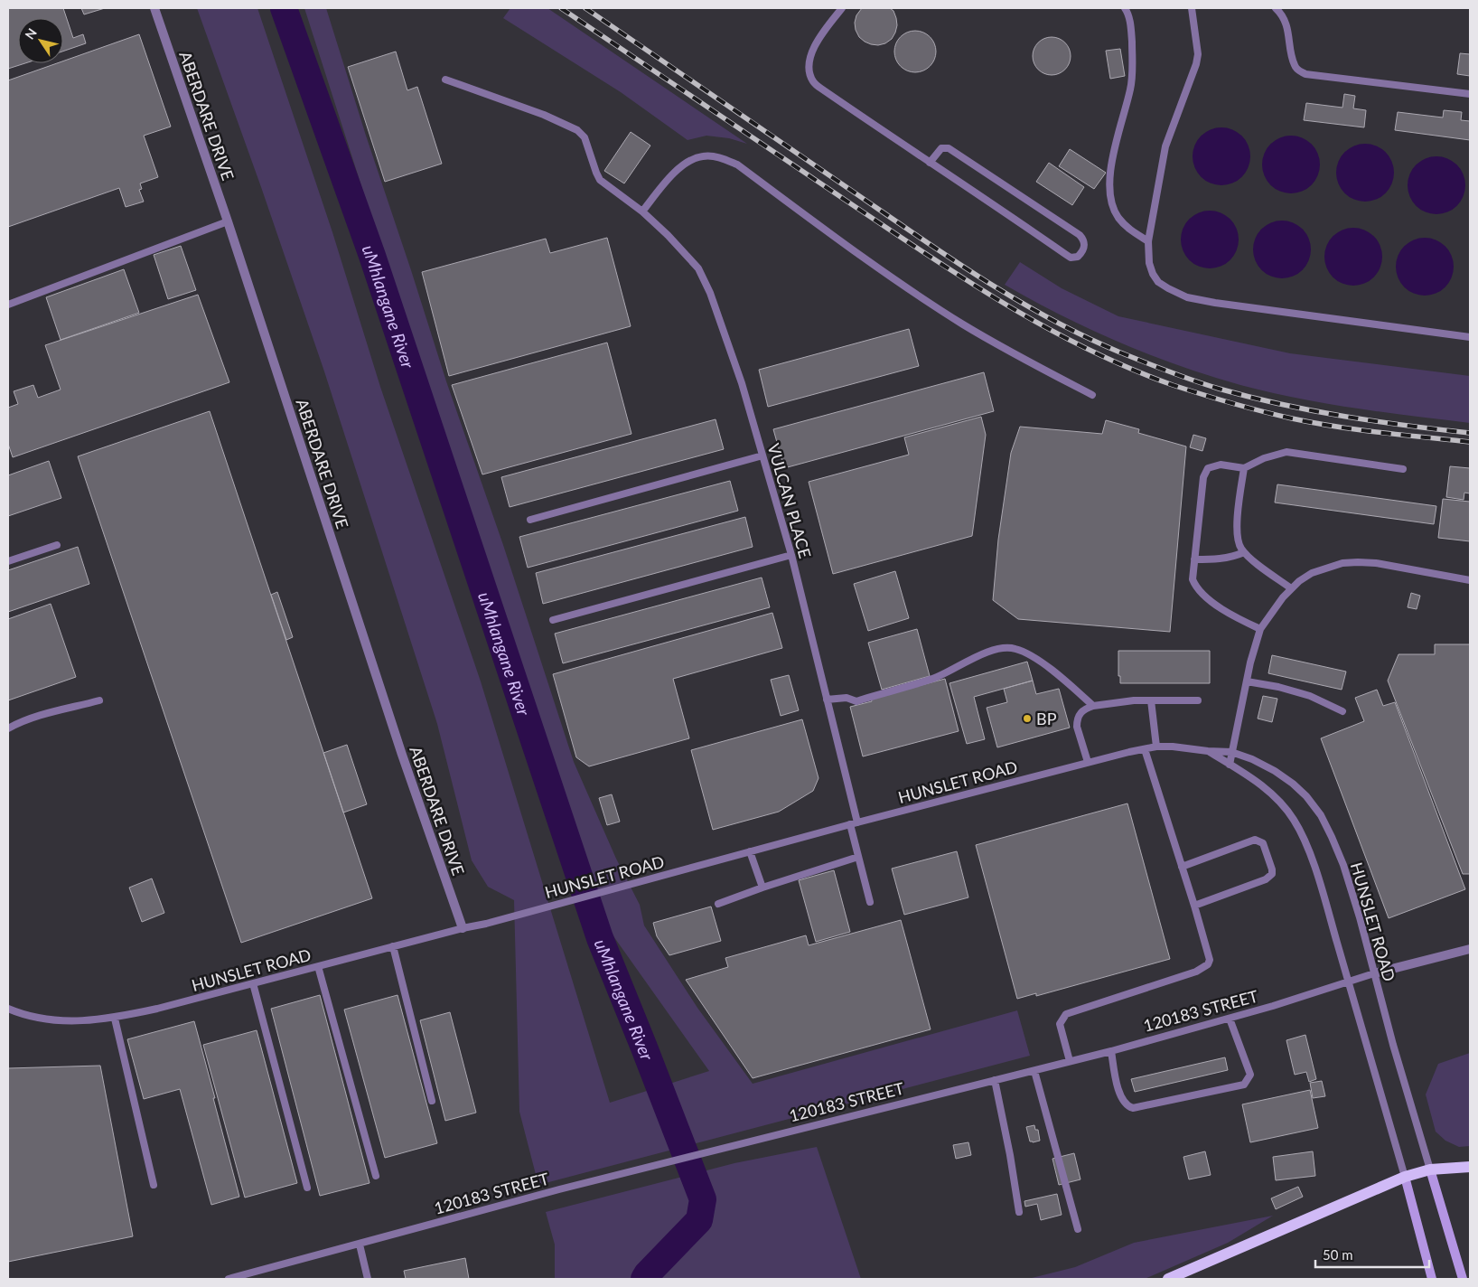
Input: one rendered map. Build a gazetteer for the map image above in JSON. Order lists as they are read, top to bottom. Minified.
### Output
{"streets":{"street":["ABERDARE DRIVE","120183 STREET"],"lane":["VULCAN PLACE","HUNSLET ROAD"]},"crossings":[["ABERDARE DRIVE","HUNSLET ROAD"],["VULCAN PLACE","HUNSLET ROAD"],["HUNSLET ROAD","120183 STREET"]],"water":["uMhlangane River"],"places":["BP"],"scale_bar":"50 m","north":"top left"}
